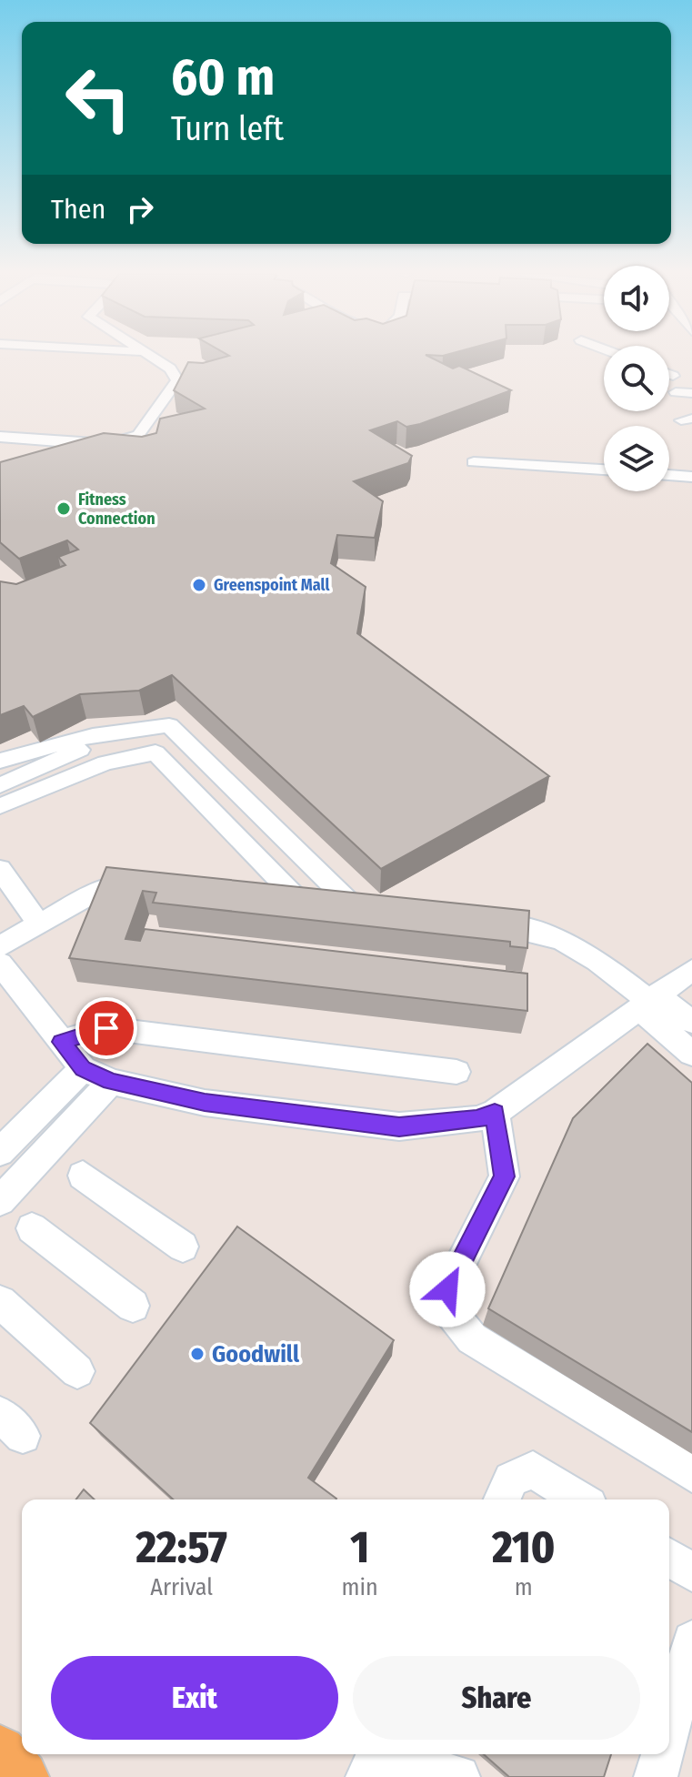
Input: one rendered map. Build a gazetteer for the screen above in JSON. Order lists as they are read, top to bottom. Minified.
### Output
{"places":["Fitness Connection","Greenspoint Mall","Goodwill"],"page":{"turn":["60 m","Turn left"],"then":"Then","eta":["22:57","Arrival","1","min","210","m"],"buttons":["Exit","Share"]}}
